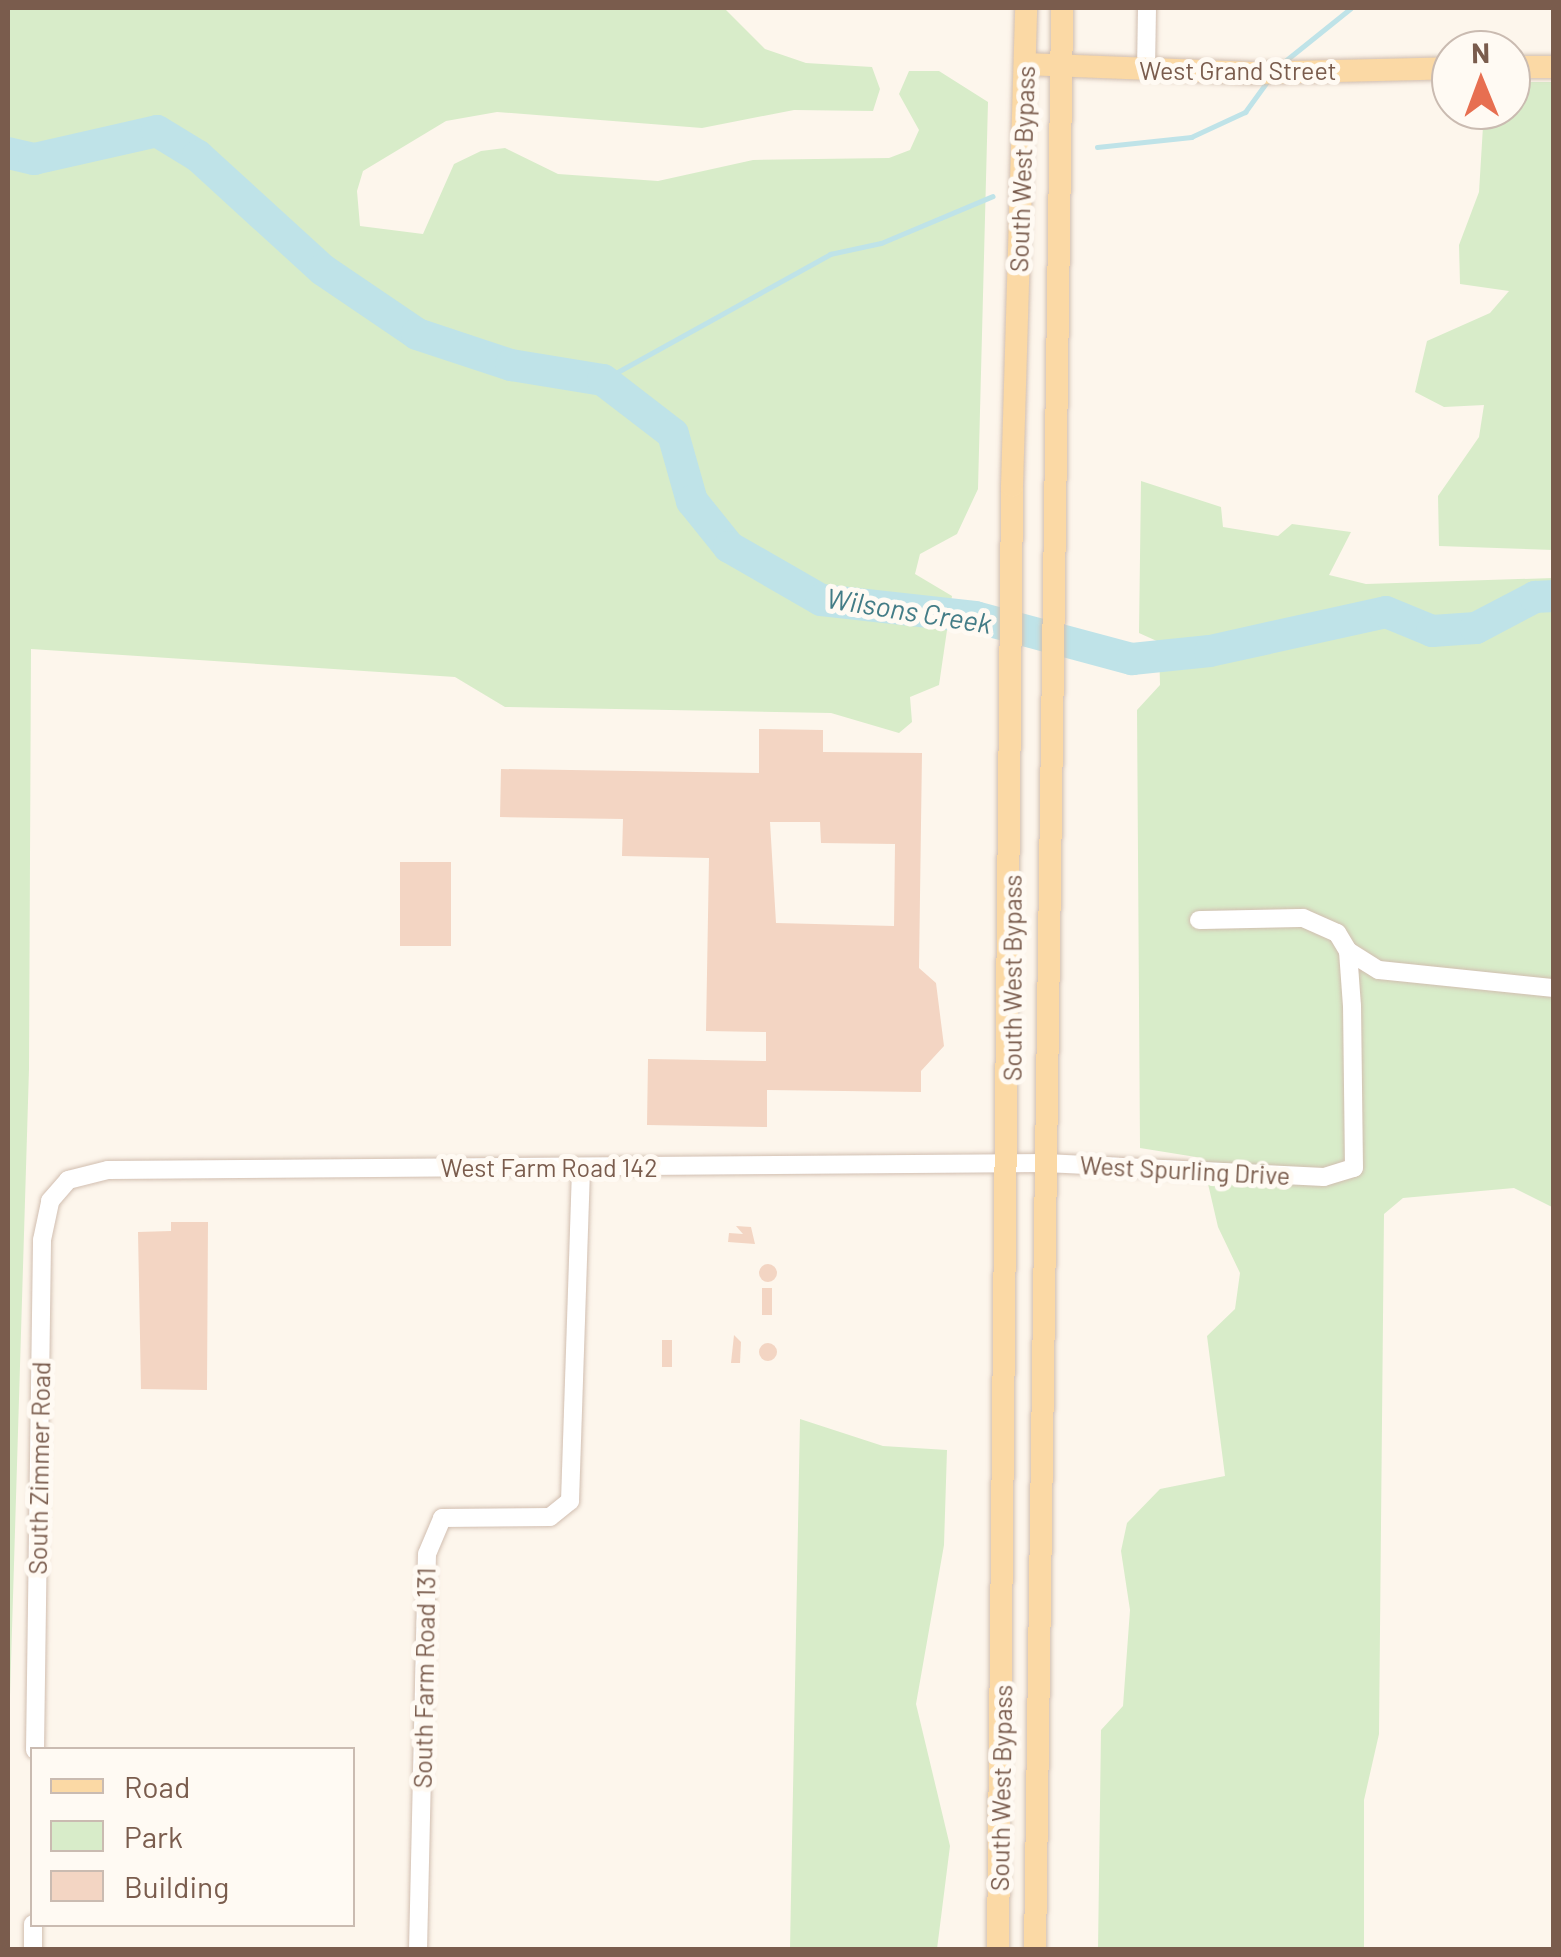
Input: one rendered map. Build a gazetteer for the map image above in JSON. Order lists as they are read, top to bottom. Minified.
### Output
{"streets":{"main road":["West Grand Street","South West Bypass"],"street":["West Farm Road 142","West Spurling Drive","South Zimmer Road","South Farm Road 131"]},"crossings":[["West Grand Street","South West Bypass"],["South West Bypass","West Farm Road 142"],["South West Bypass","West Spurling Drive"],["West Farm Road 142","West Spurling Drive"],["West Farm Road 142","South Zimmer Road"],["West Farm Road 142","South Farm Road 131"]],"water":["Wilsons Creek"],"legend":["Road","Park","Building"],"north":"top"}
